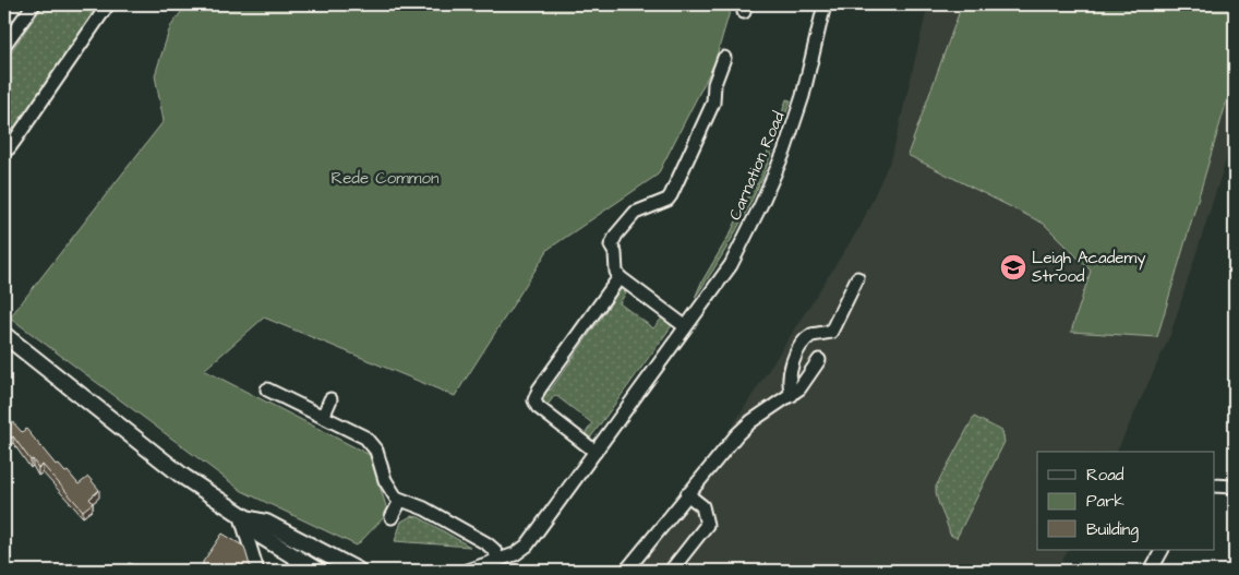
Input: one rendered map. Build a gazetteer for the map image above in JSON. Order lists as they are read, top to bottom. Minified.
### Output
{"streets":{"street":["Carnation Road"]},"parks":["Rede Common"],"places":{"school or university":["Leigh Academy Strood"]},"legend":["Road","Park","Building"]}
